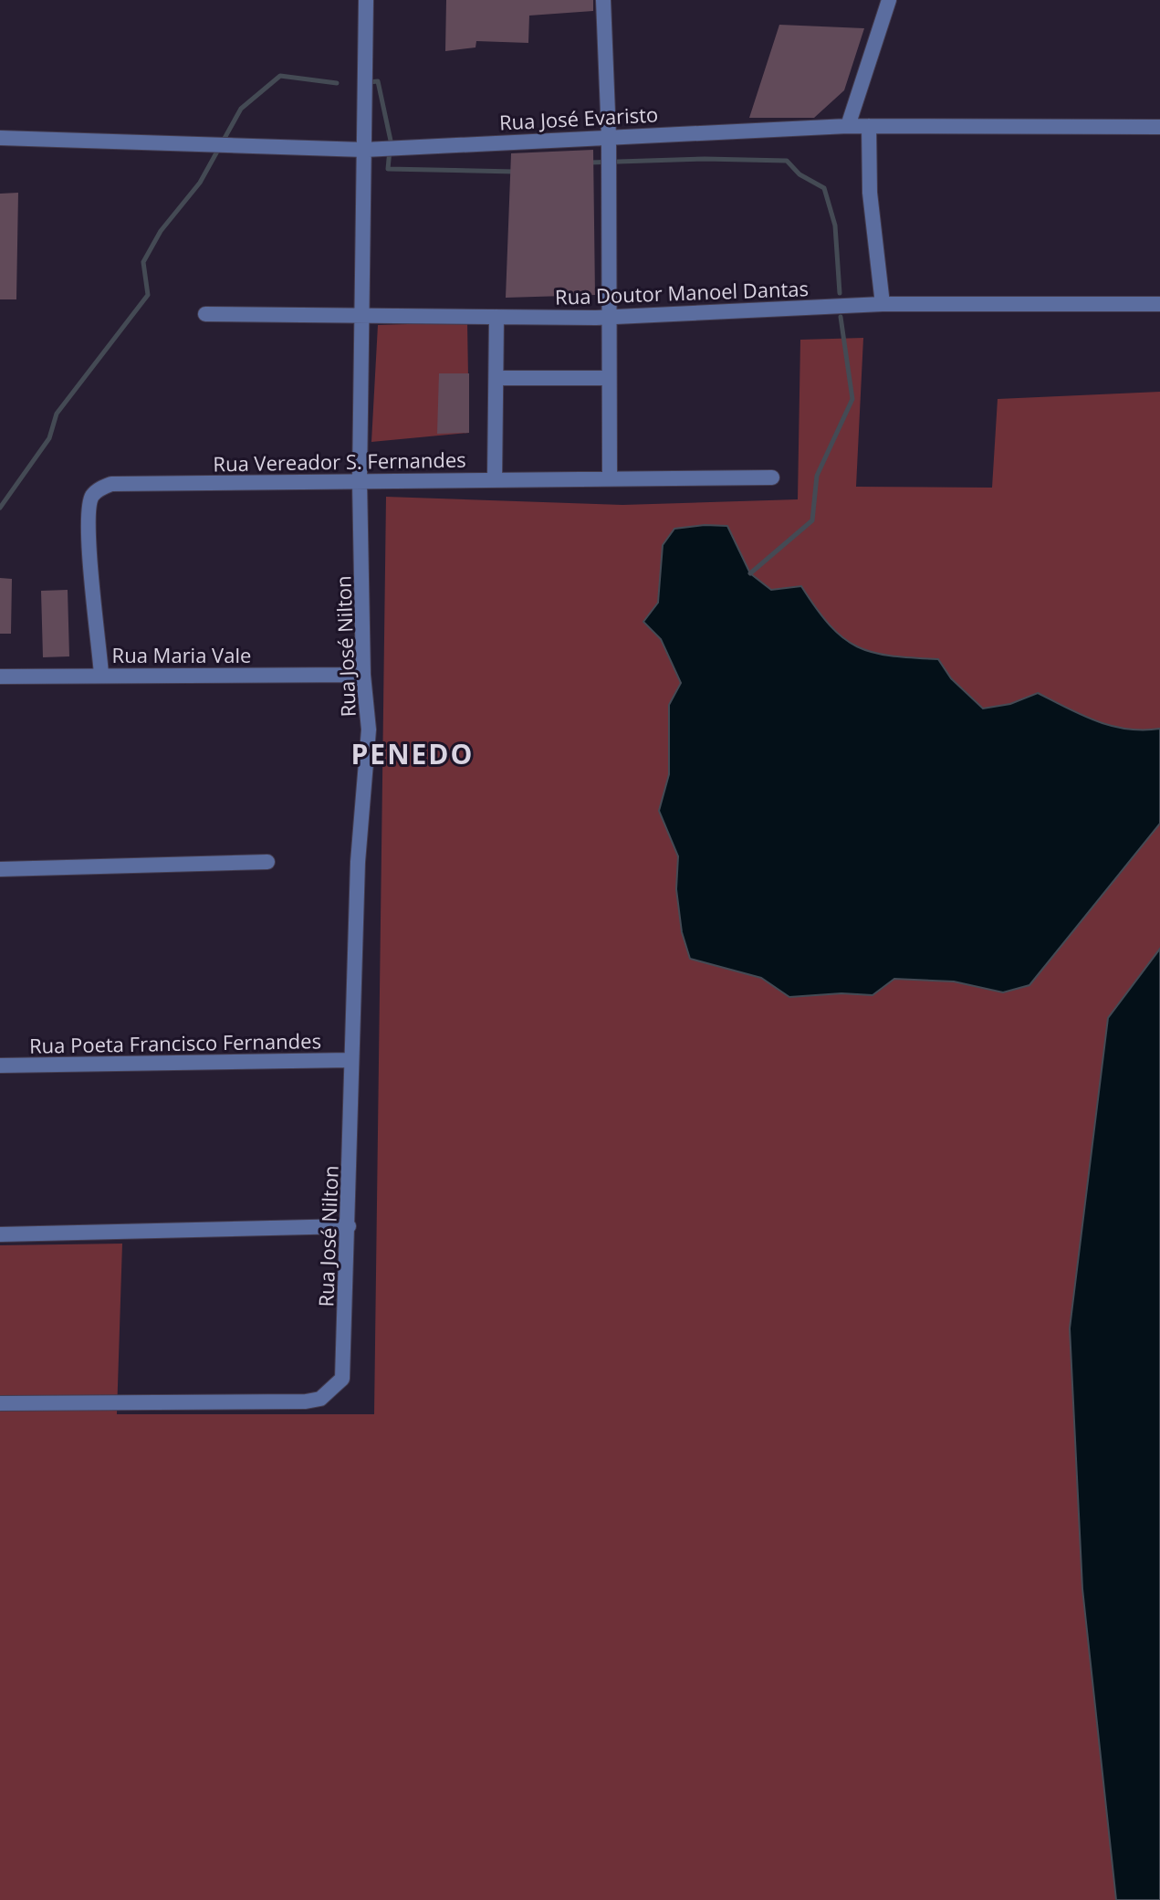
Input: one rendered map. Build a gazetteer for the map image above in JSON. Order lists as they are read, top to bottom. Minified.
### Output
{"streets":{"street":["Rua José Evaristo","Rua Doutor Manoel Dantas","Rua Vereador S. Fernandes","Rua José Nilton","Rua Maria Vale","Rua Poeta Francisco Fernandes"]},"crossings":[["Rua José Evaristo","Rua José Nilton"],["Rua Doutor Manoel Dantas","Rua José Nilton"],["Rua Vereador S. Fernandes","Rua José Nilton"],["Rua Vereador S. Fernandes","Rua Maria Vale"],["Rua José Nilton","Rua Maria Vale"],["Rua José Nilton","Rua Poeta Francisco Fernandes"]],"districts":["PENEDO"]}
